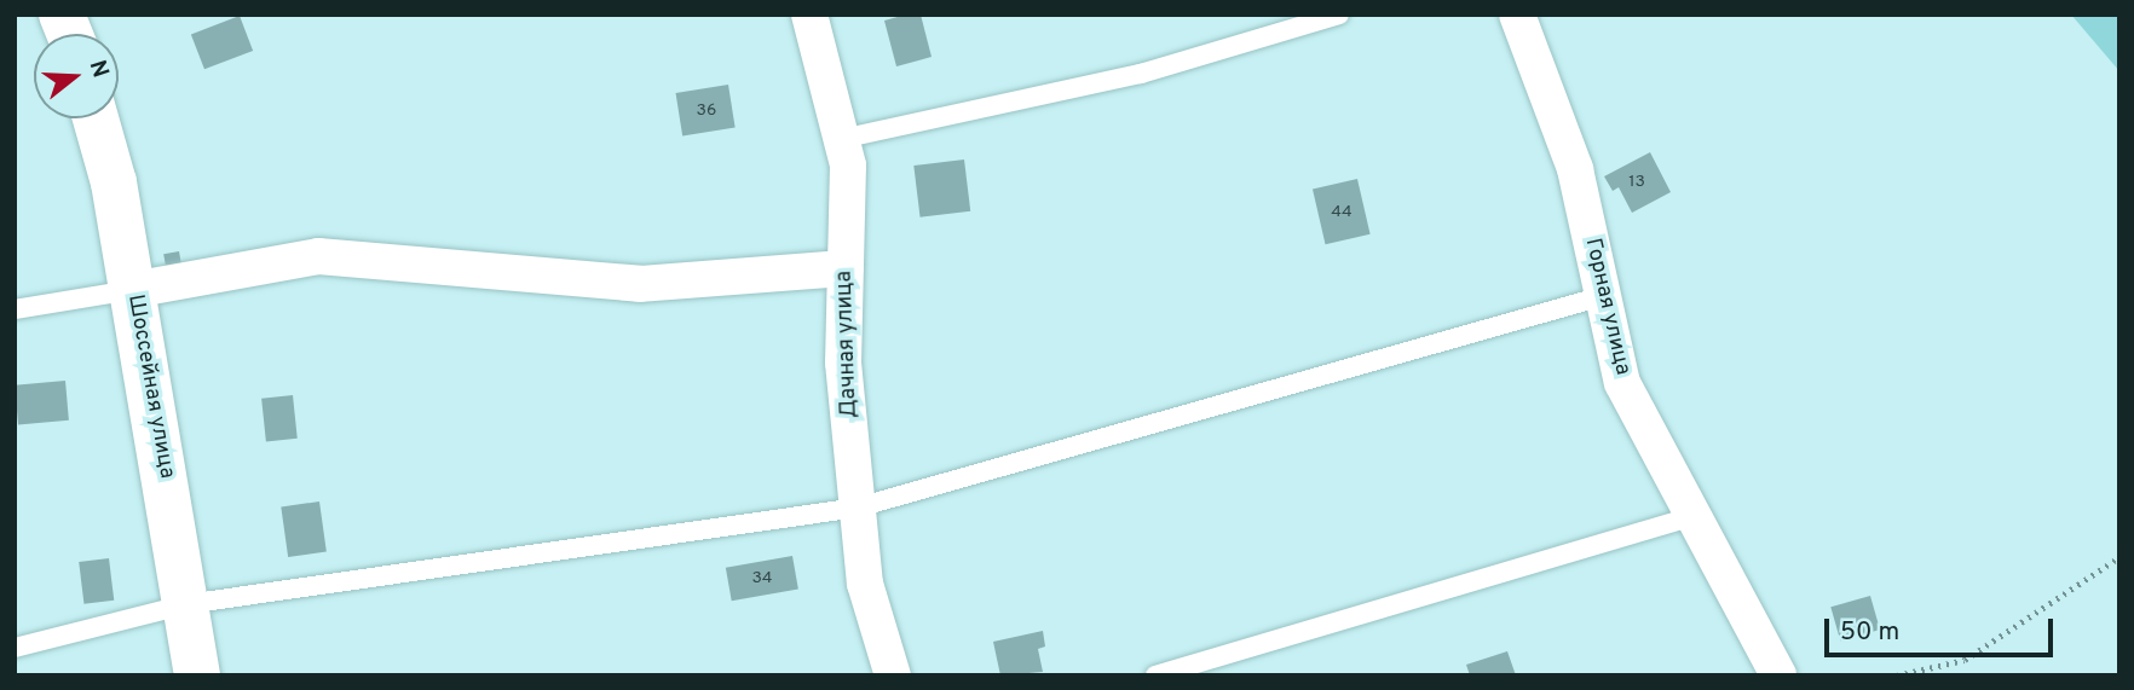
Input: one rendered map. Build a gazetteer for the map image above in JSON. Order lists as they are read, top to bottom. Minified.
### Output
{"streets":{"street":["Горная улица","Дачная улица","Шоссейная улица"]},"house_numbers":["36","13","44","34"],"scale_bar":"50 m","north":"right"}
